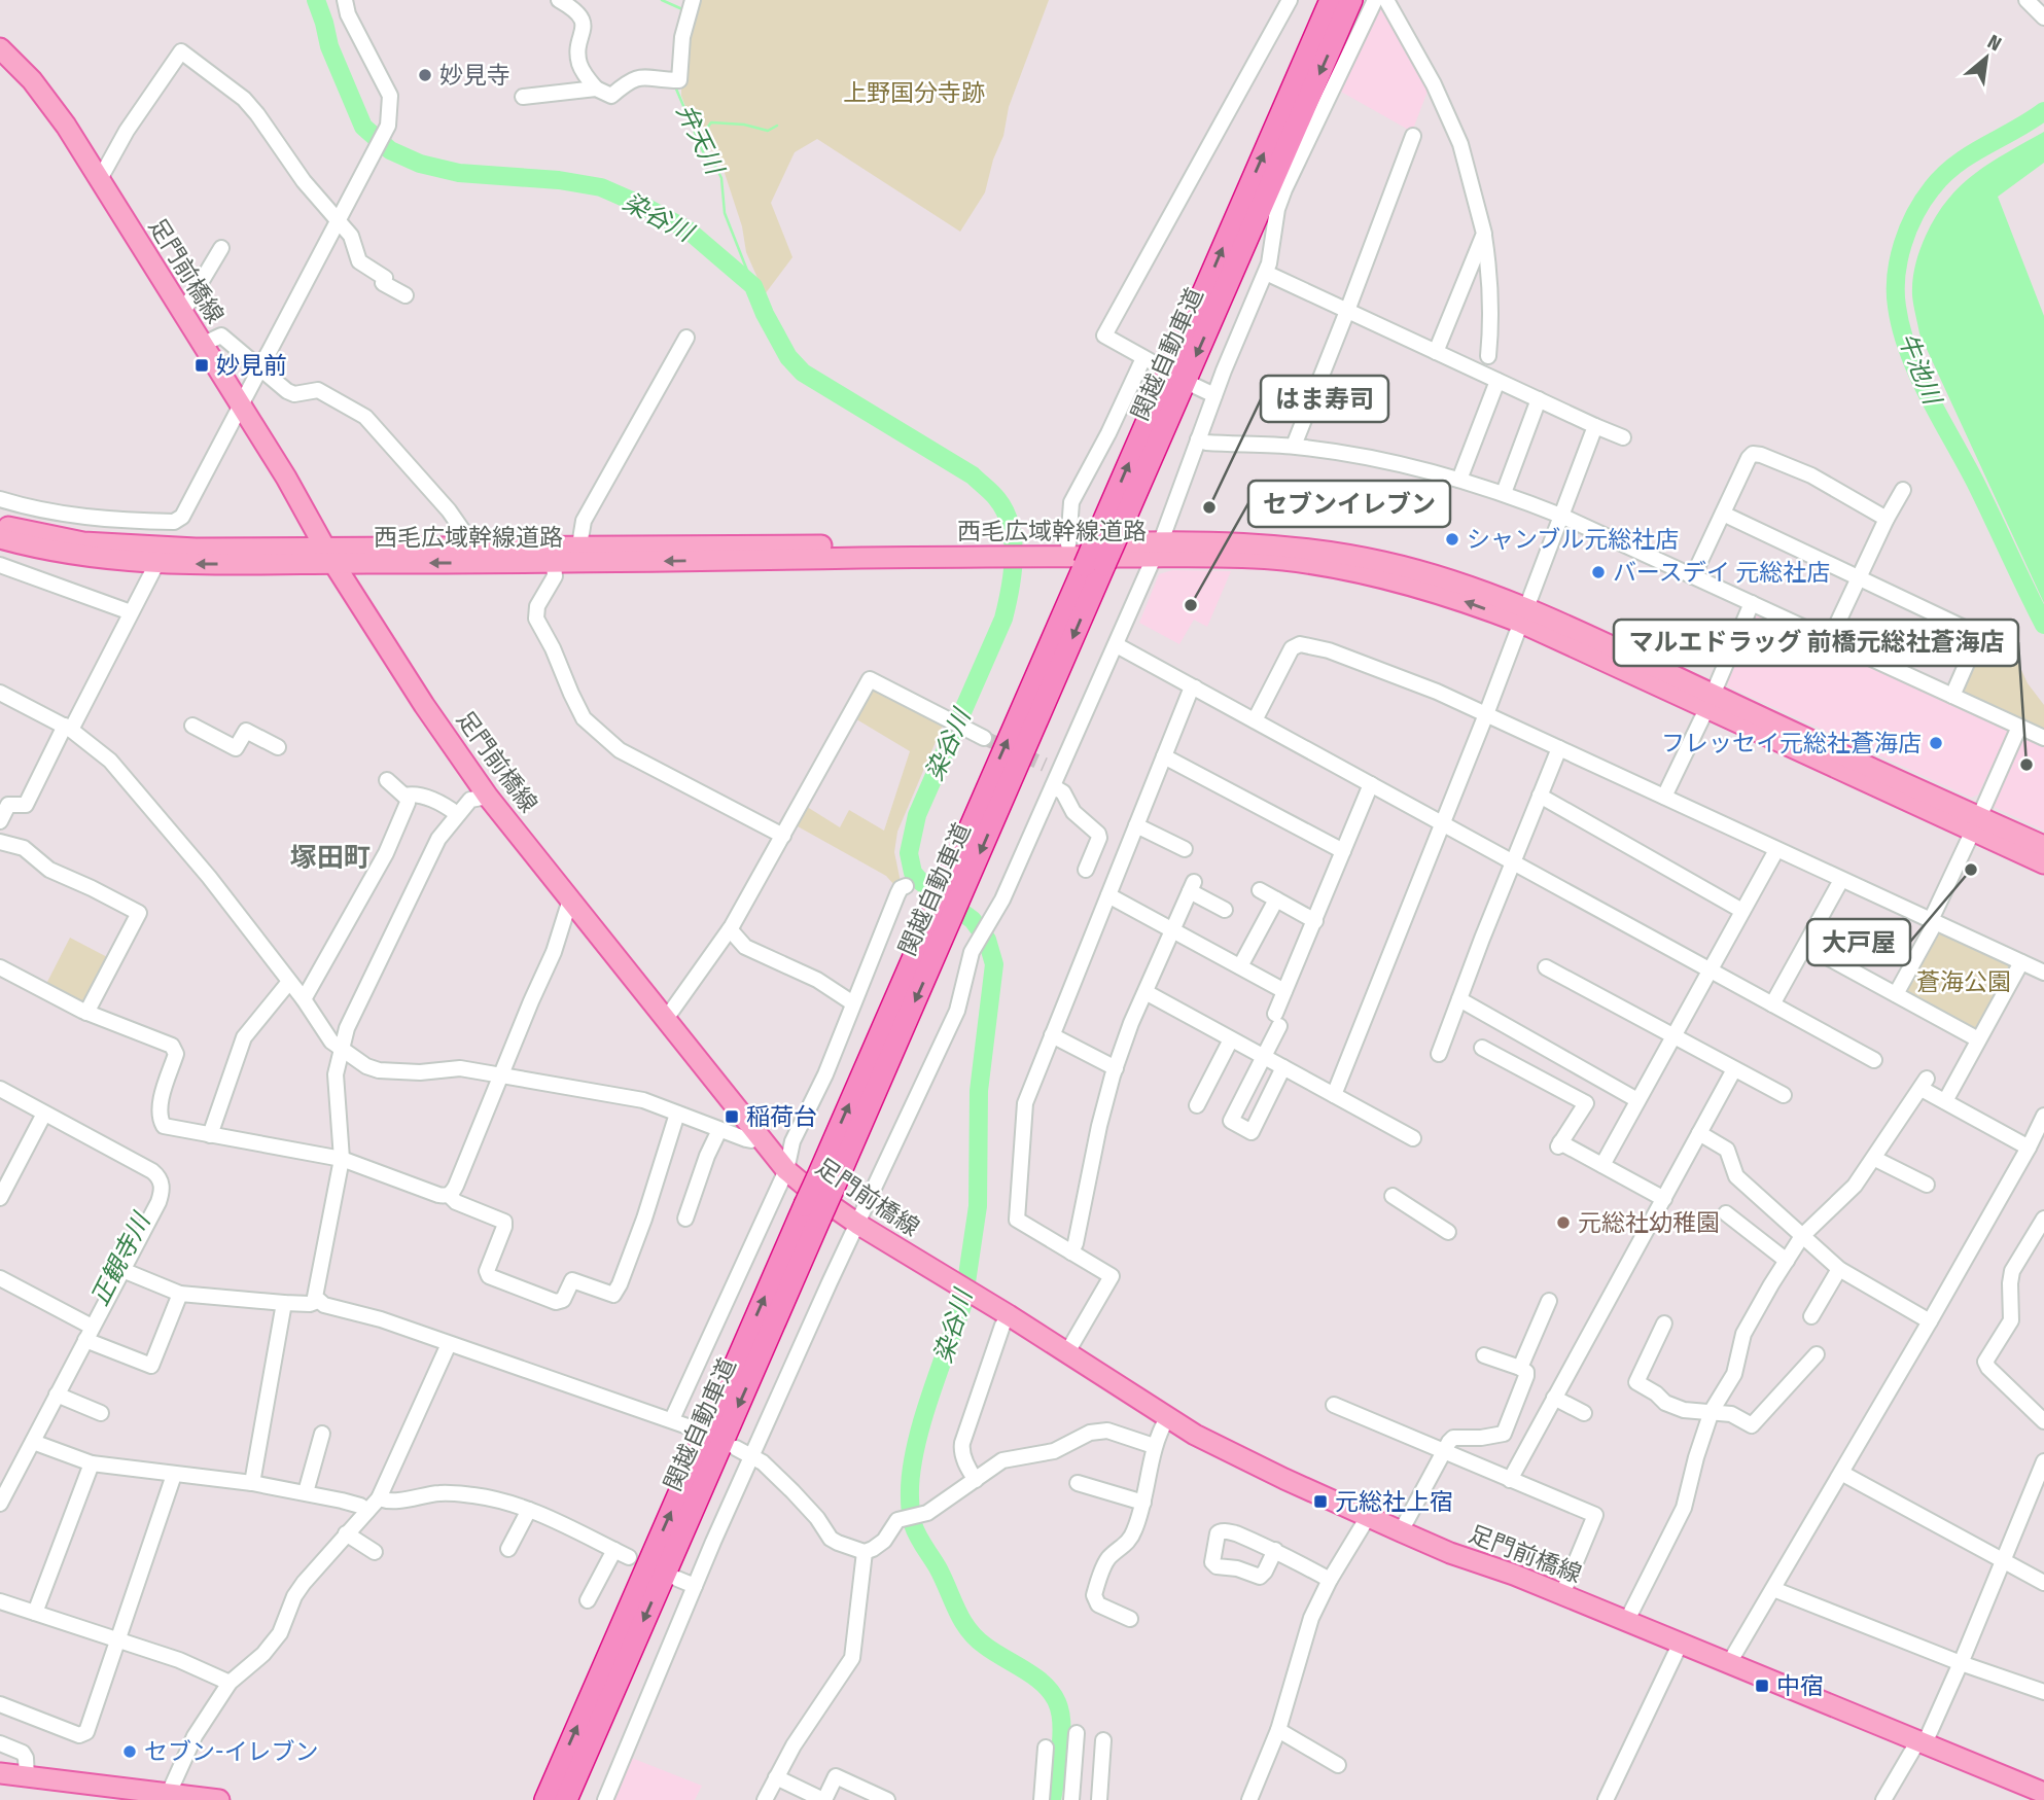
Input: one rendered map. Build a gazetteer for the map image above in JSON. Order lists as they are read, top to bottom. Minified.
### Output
{"streets":{"highway":["関越自動車道"],"main road":["足門前橋線","西毛広域幹線道路"]},"crossings":[["足門前橋線","西毛広域幹線道路"]],"districts":["塚田町"],"water":["弁天川","染谷川","牛池川","正観寺川"],"parks":["上野国分寺跡","蒼海公園"],"places":{"other":["妙見寺","はま寿司","シャンブル元総社店","バースデイ 元総社店","セブンイレブン","フレッセイ元総社蒼海店","マルエドラッグ 前橋元総社蒼海店","大戸屋","元総社幼稚園","セブン-イレブン"],"transit":["妙見前","稲荷台","元総社上宿","中宿"]},"north":"top right"}
